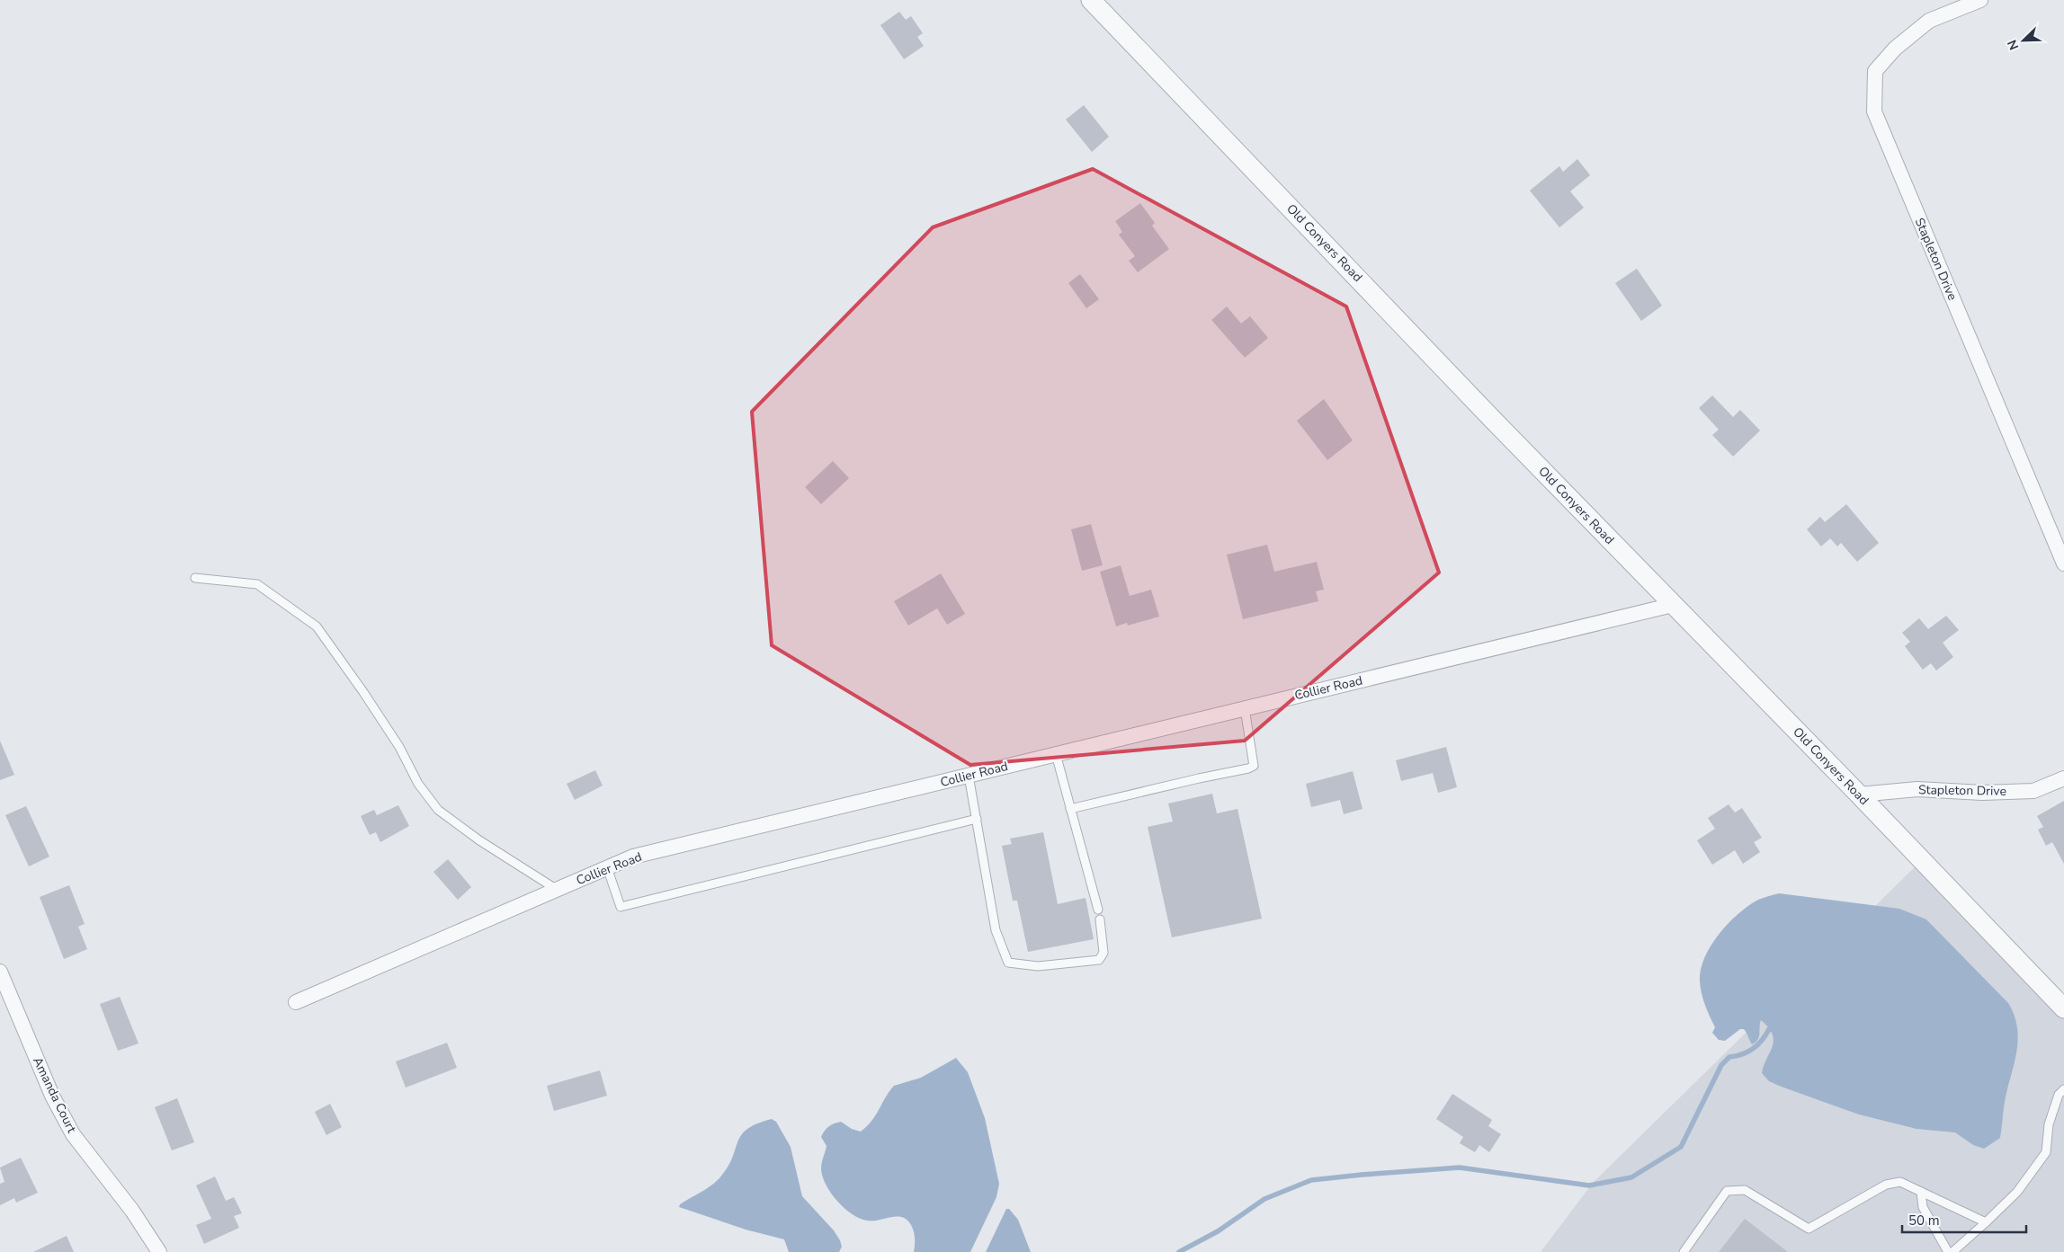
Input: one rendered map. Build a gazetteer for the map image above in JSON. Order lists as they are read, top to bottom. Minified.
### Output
{"streets":{"street":["Old Conyers Road","Stapleton Drive","Collier Road","Amanda Court"]},"crossings":[["Old Conyers Road","Stapleton Drive"],["Old Conyers Road","Collier Road"]],"scale_bar":"50 m","north":"bottom left"}
